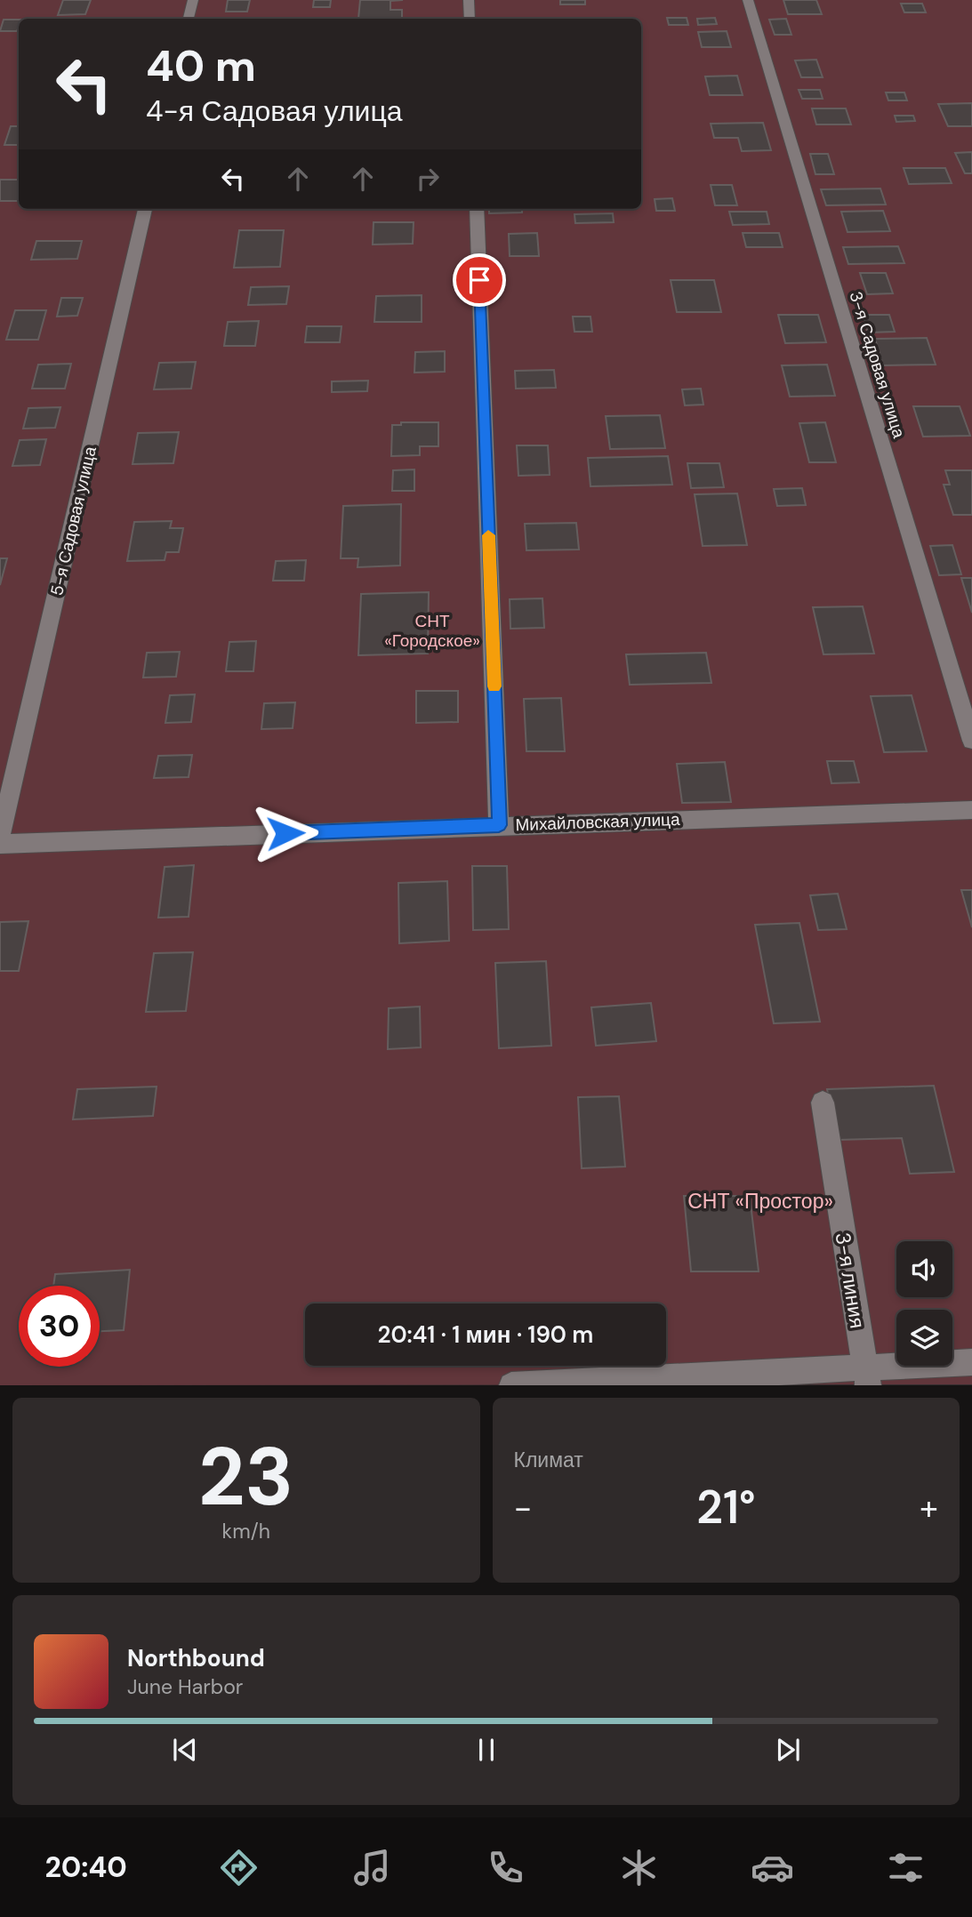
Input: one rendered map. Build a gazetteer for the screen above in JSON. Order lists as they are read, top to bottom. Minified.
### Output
{"streets":{"street":["3-я Садовая улица","5-я Садовая улица","Михайловская улица","3-я линия"]},"parks":["СНТ «Городское»","СНТ «Простор»"],"page":{"turn":["40 m","4-я Садовая улица"],"limit":"30","trip":"20:41 · 1 мин · 190 m","tile":[["23","km/h"],"Климат"],"heat":["−","21°","+"],"song":["Northbound","June Harbor"],"tabs":"20:40"}}
